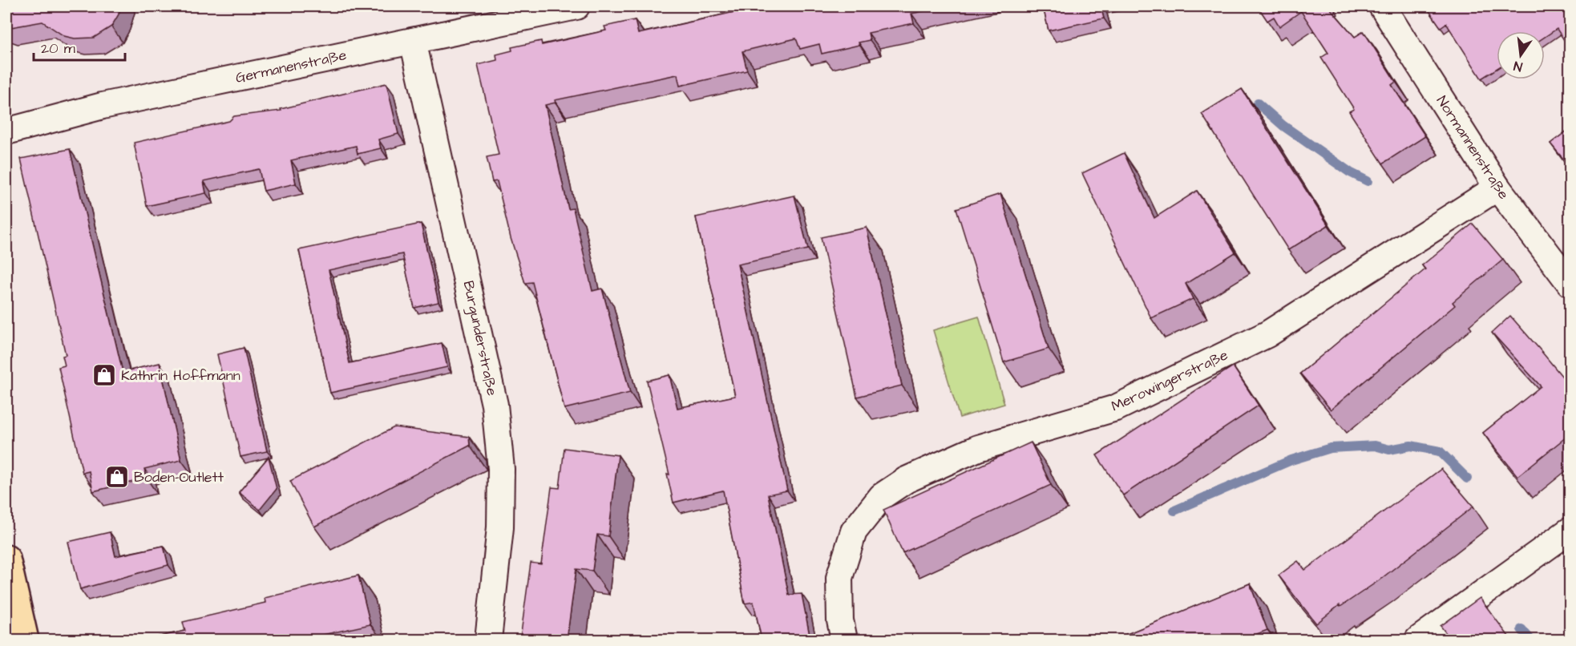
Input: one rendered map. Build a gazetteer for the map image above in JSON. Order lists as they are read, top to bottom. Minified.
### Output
{"streets":{"street":["Germanenstraße","Normannenstraße","Burgunderstraße","Merowingerstraße"]},"crossings":[["Germanenstraße","Burgunderstraße"],["Normannenstraße","Merowingerstraße"]],"places":{"shop":["Kathrin Hoffmann","Boden-Outlett"]},"scale_bar":"20 m","north":"bottom"}
